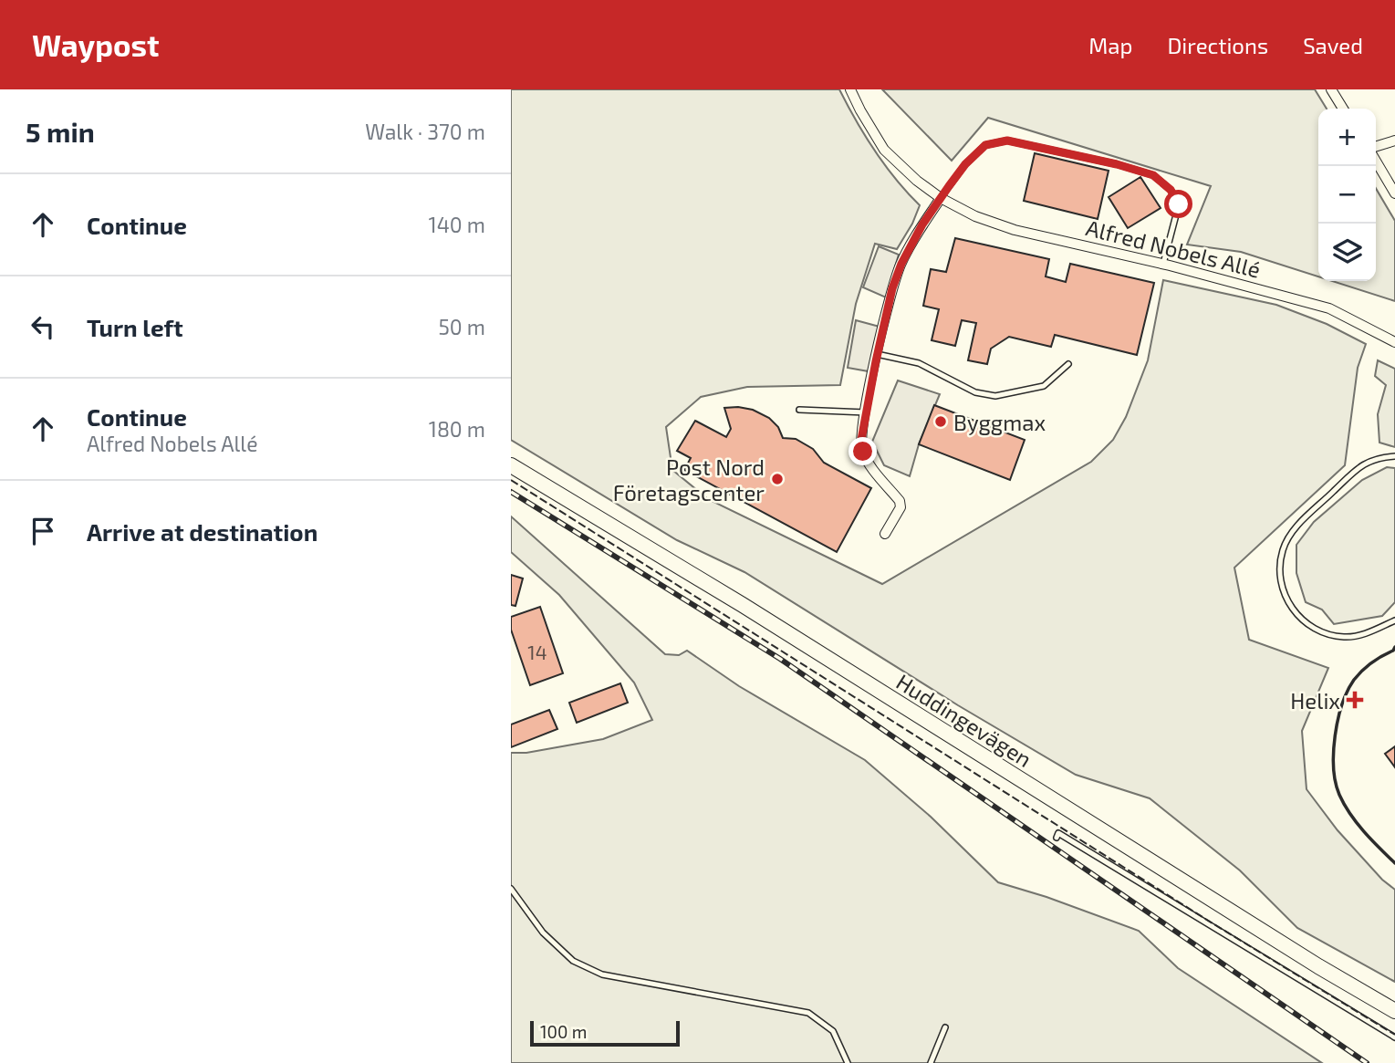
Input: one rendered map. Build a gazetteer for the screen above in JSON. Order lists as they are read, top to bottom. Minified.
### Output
{"streets":{"main road":["Huddingevägen"],"street":["Alfred Nobels Allé"]},"places":{"other":["Byggmax","Post Nord Företagscenter"],"health":["Helix"]},"house_numbers":["14"],"scale_bar":"100 m","page":{"header":"Waypost","nav":["Map","Directions","Saved"],"heading":["5 min","Walk · 370 m"],"map_buttons":["+","−"],"list":[["Continue","140 m"],["Turn left","50 m"],["Continue","Alfred Nobels Allé","180 m"],"Arrive at destination"],"scale":"100 m"}}
